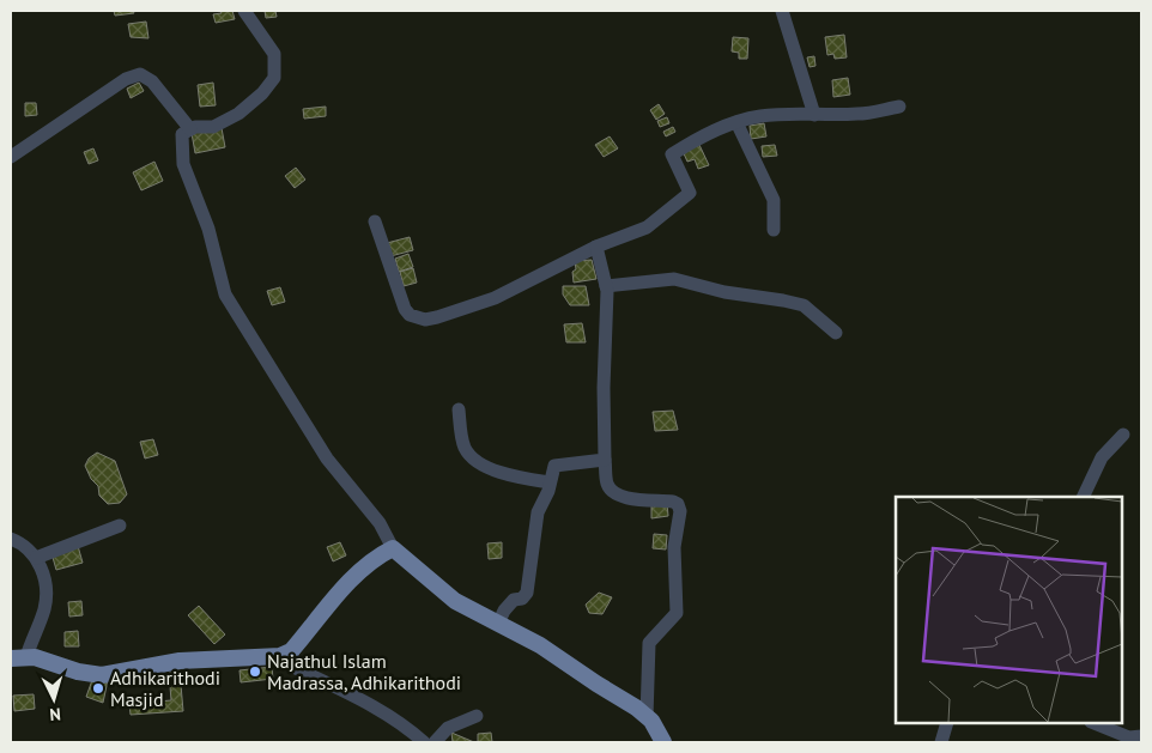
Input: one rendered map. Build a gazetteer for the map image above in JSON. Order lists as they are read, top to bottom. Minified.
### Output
{"places":["Najathul Islam Madrassa, Adhikarithodi","Adhikarithodi Masjid"],"north":"bottom"}
